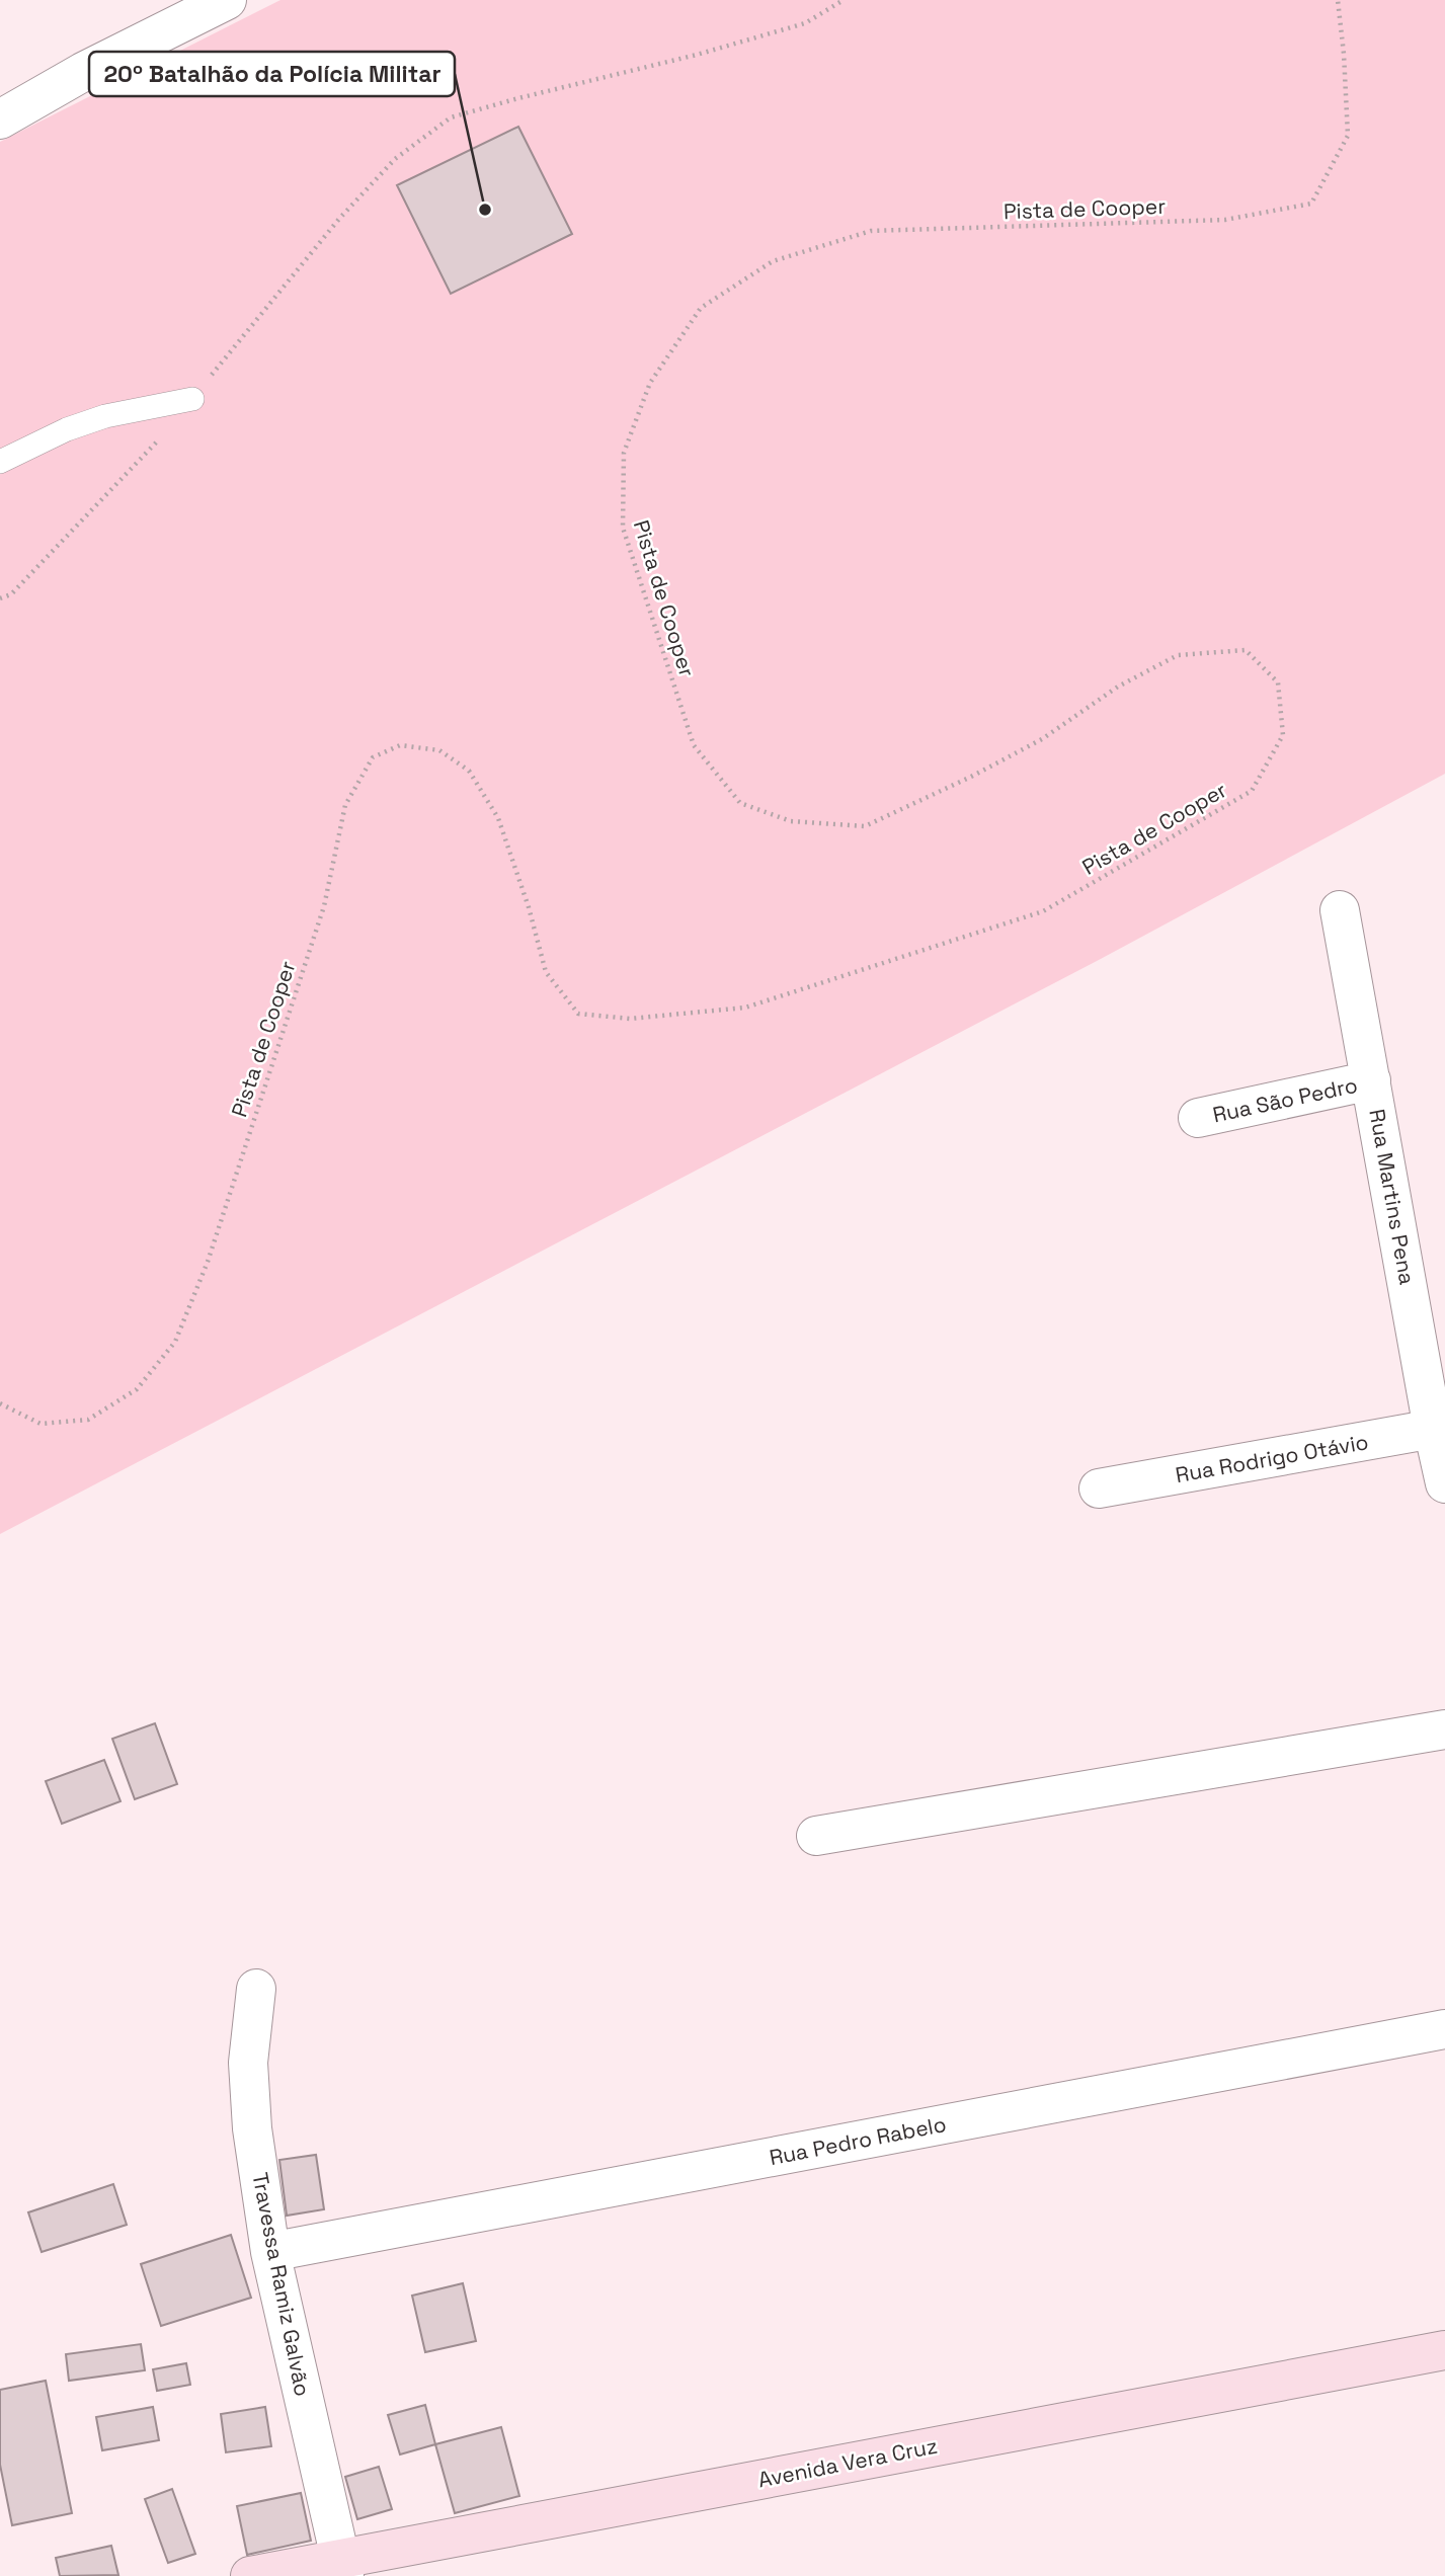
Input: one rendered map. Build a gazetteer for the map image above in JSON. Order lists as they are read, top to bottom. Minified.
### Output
{"streets":{"street":["Rua São Pedro","Rua Martins Pena","Rua Rodrigo Otávio","Rua Pedro Rabelo","Travessa Ramiz Galvão","Avenida Vera Cruz"],"path":["Pista de Cooper"]},"crossings":[["Rua São Pedro","Rua Martins Pena"],["Rua Martins Pena","Rua Rodrigo Otávio"],["Rua Pedro Rabelo","Travessa Ramiz Galvão"],["Travessa Ramiz Galvão","Avenida Vera Cruz"]],"places":["20º Batalhão da Polícia Militar"]}
